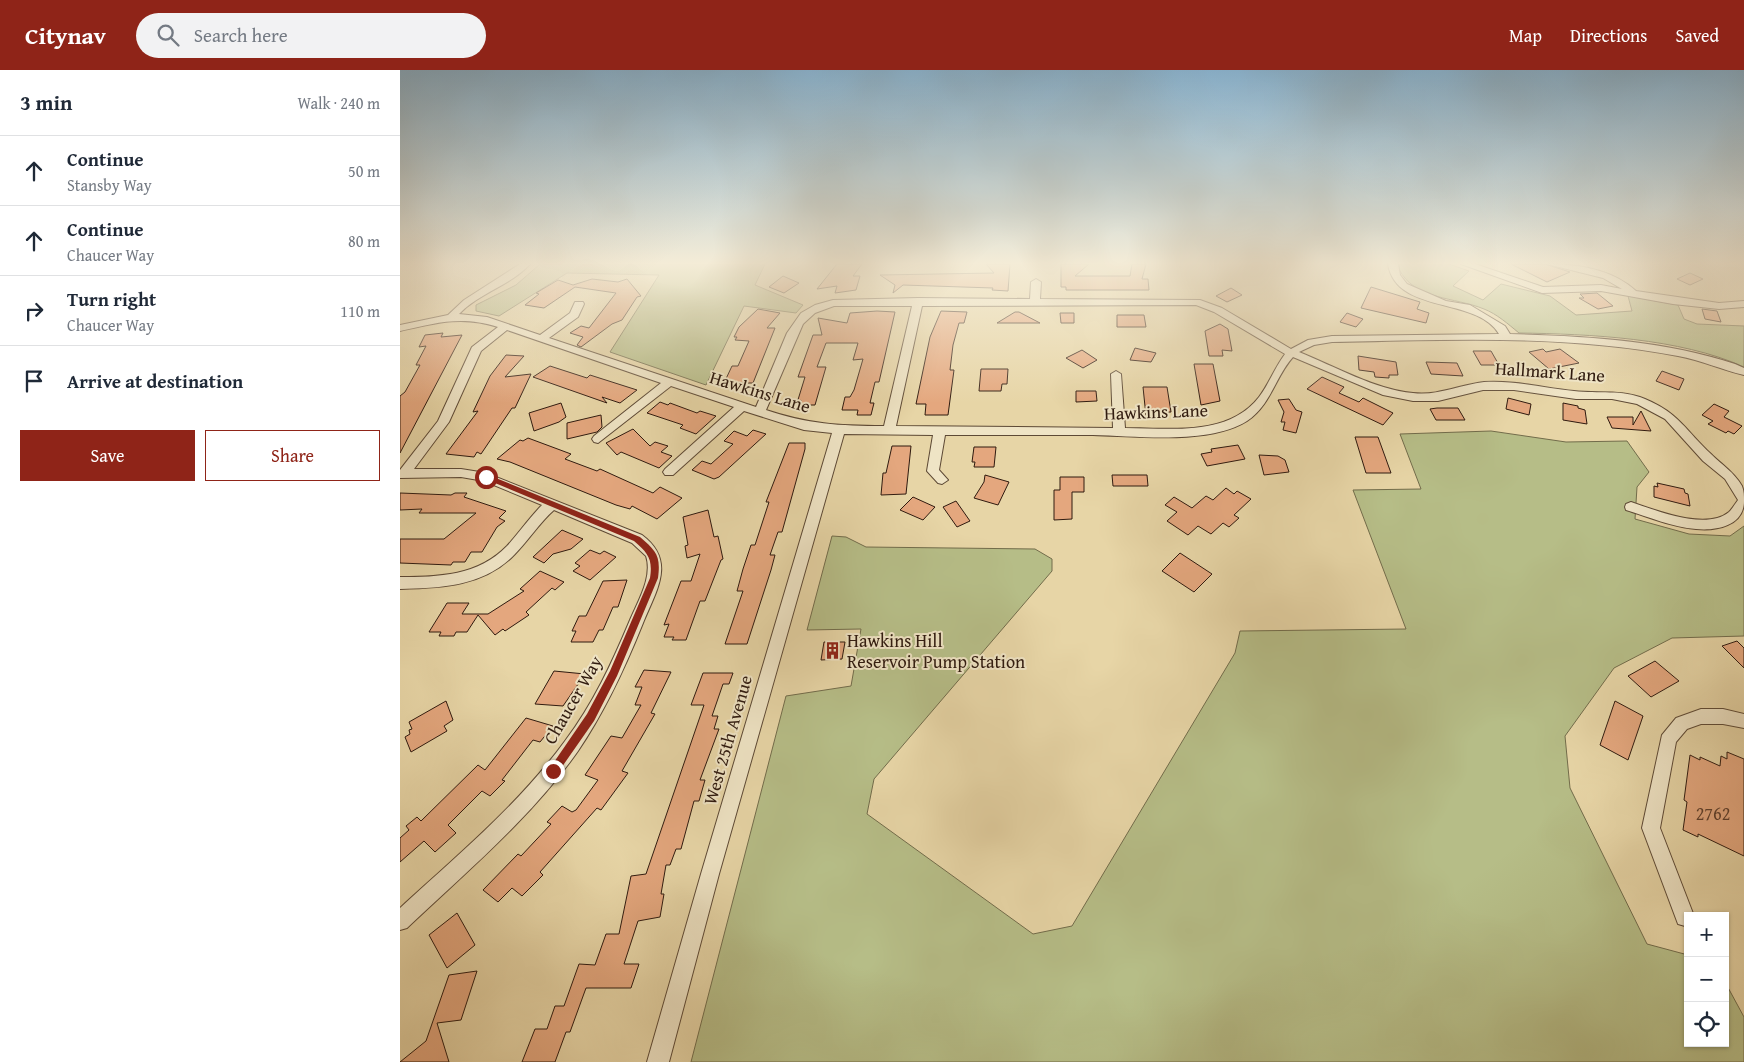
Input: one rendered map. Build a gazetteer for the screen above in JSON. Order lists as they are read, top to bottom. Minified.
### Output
{"streets":{"street":["Hallmark Lane","Hawkins Lane","Chaucer Way","West 25th Avenue"]},"crossings":[["Hallmark Lane","Hawkins Lane"],["Hawkins Lane","West 25th Avenue"]],"places":{"building":["Hawkins Hill Reservoir Pump Station"]},"house_numbers":["2762"],"page":{"header":"Citynav","search":"Search here","nav":["Map","Directions","Saved"],"heading":["3 min","Walk · 240 m"],"list":[["Continue","Stansby Way","50 m"],["Continue","Chaucer Way","80 m"],["Turn right","Chaucer Way","110 m"],"Arrive at destination"],"buttons":["Save","Share"],"map_buttons":["+","−"]}}
